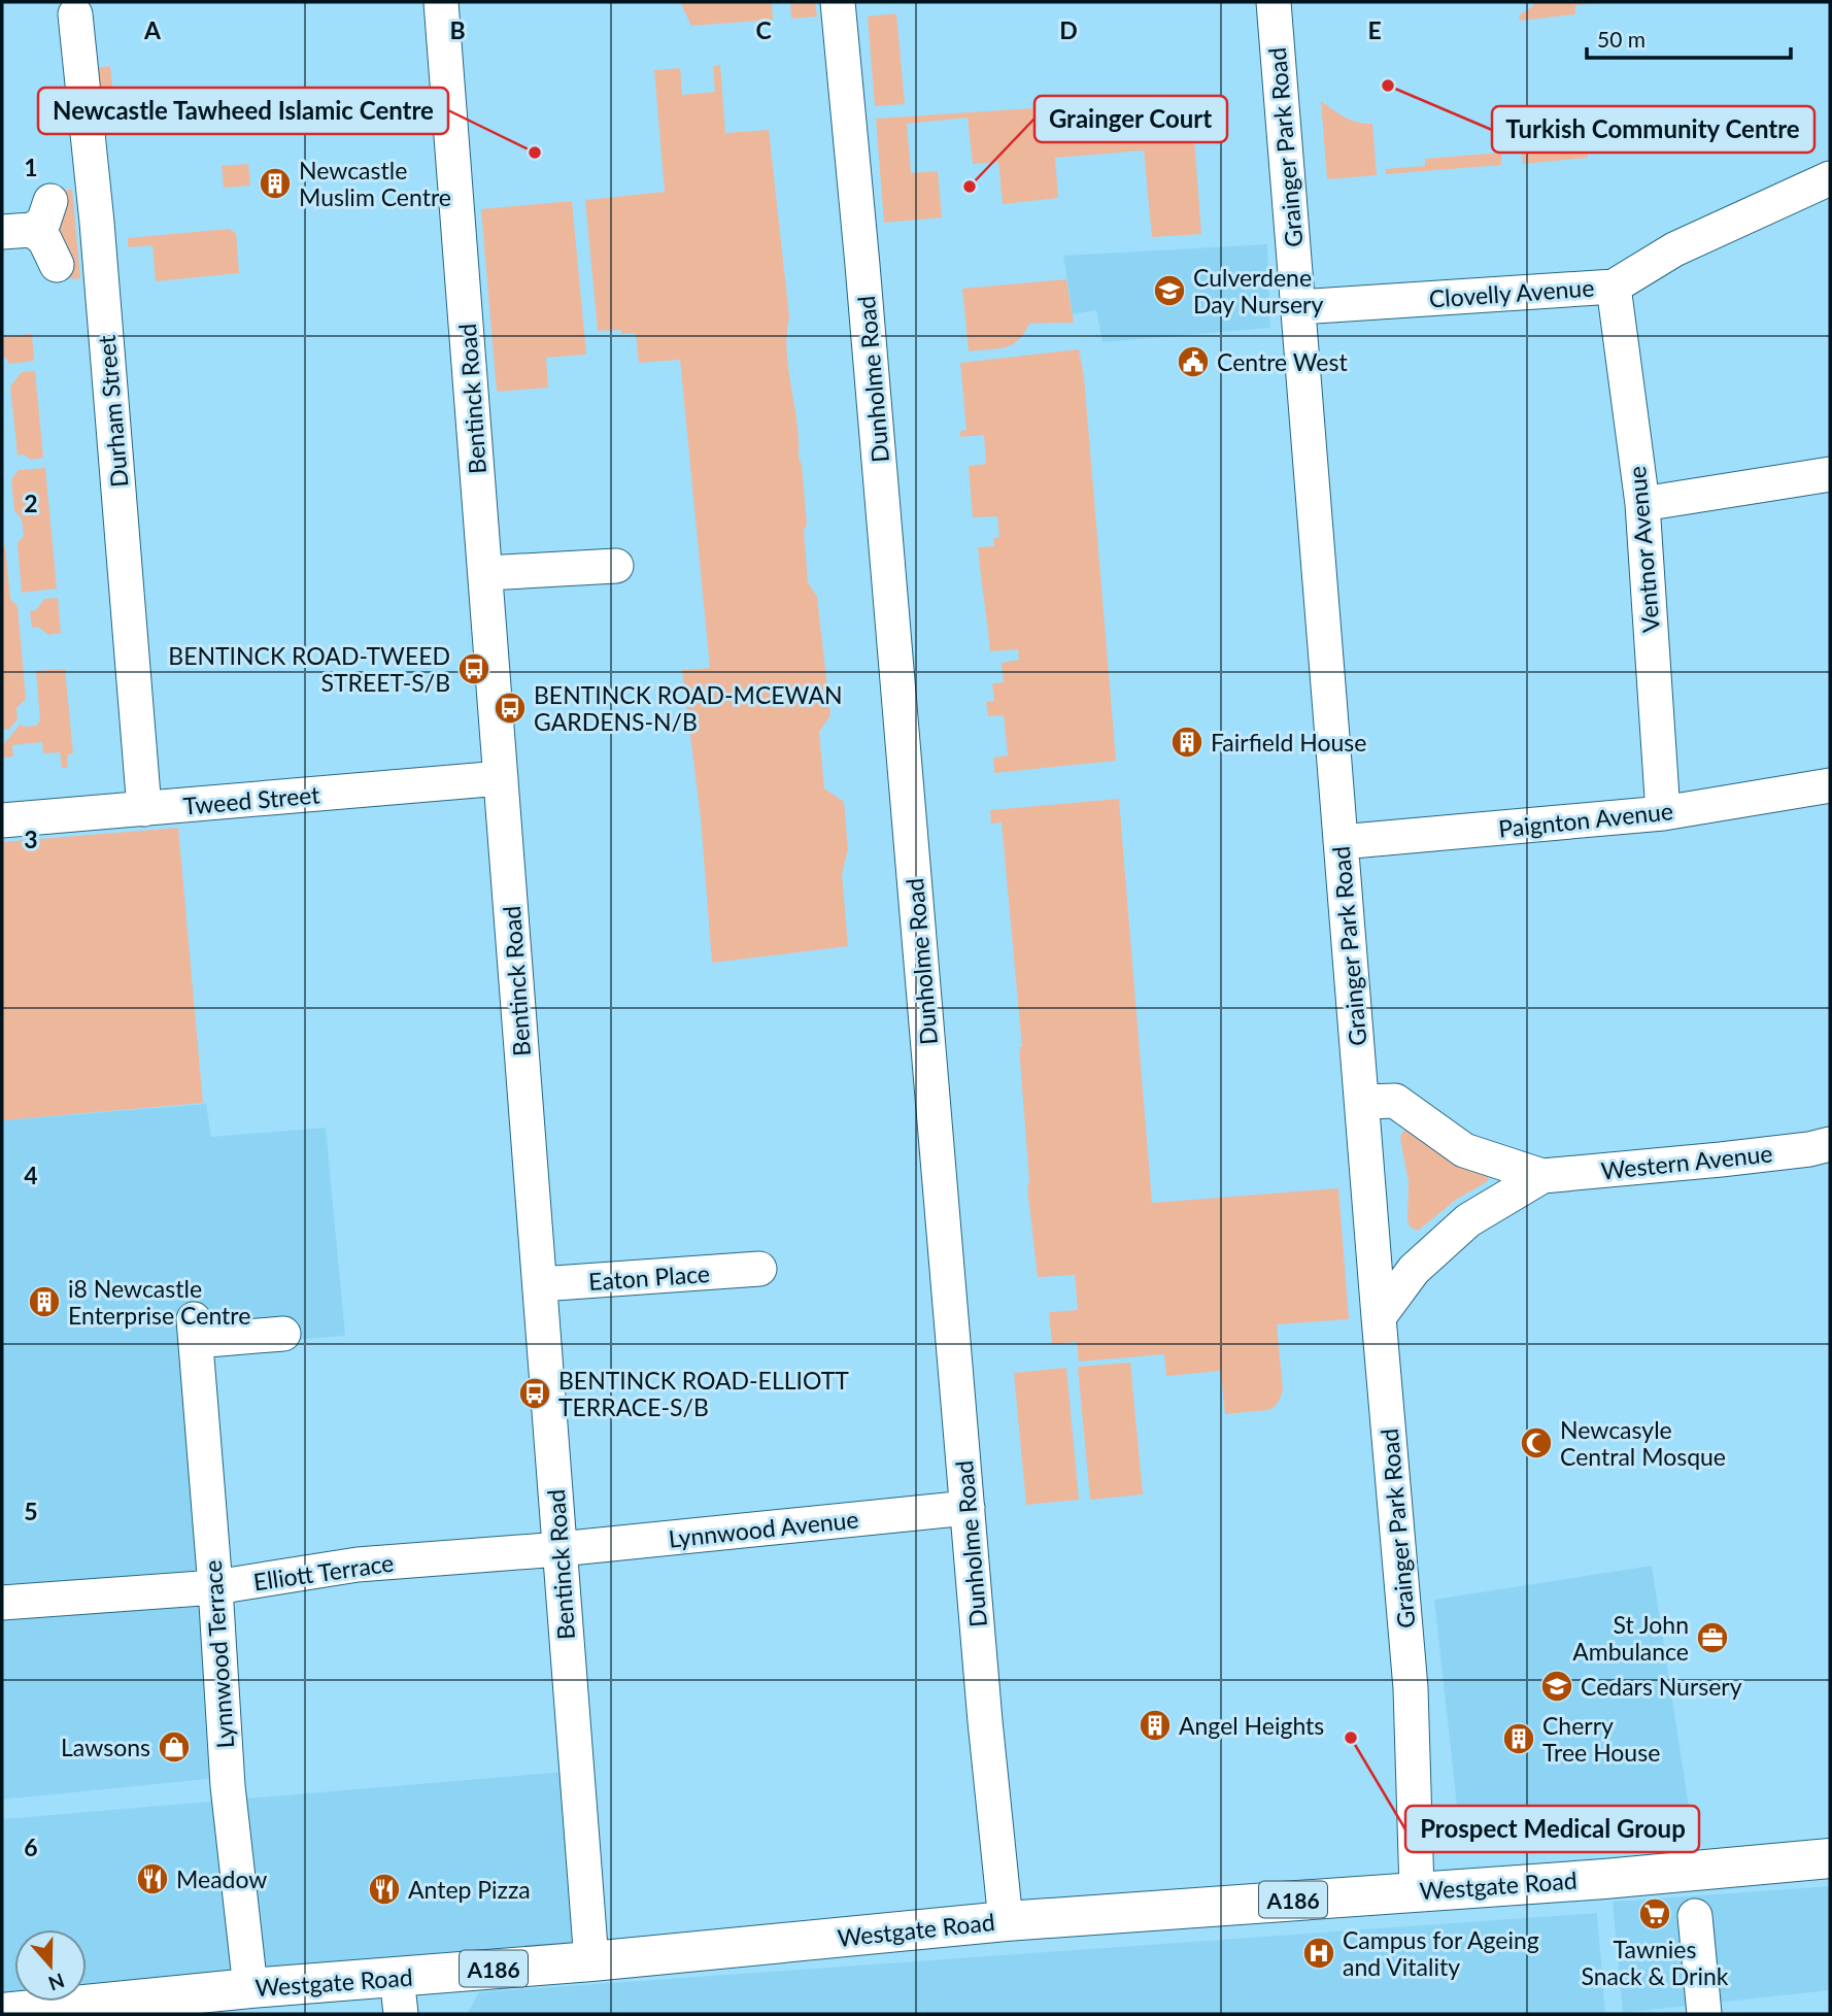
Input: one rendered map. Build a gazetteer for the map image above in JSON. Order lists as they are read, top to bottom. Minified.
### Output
{"streets":{"main road":["Westgate Road","A186"],"street":["Grainger Park Road","Clovelly Avenue","Dunholme Road","Bentinck Road","Durham Street","Ventnor Avenue","Tweed Street","Paignton Avenue","Western Avenue","Eaton Place","Lynnwood Avenue","Elliott Terrace","Lynnwood Terrace"]},"crossings":[["Grainger Park Road","Clovelly Avenue"],["Grainger Park Road","Paignton Avenue"],["Grainger Park Road","Western Avenue"],["Grainger Park Road","Westgate Road"],["Clovelly Avenue","Ventnor Avenue"],["Dunholme Road","Lynnwood Avenue"],["Dunholme Road","Westgate Road"],["Bentinck Road","Tweed Street"],["Bentinck Road","Eaton Place"],["Bentinck Road","Lynnwood Avenue"],["Bentinck Road","Elliott Terrace"],["Bentinck Road","Westgate Road"],["Durham Street","Tweed Street"],["Ventnor Avenue","Paignton Avenue"],["Lynnwood Avenue","Elliott Terrace"],["Elliott Terrace","Lynnwood Terrace"],["Lynnwood Terrace","Westgate Road"]],"places":{"other":["Turkish Community Centre","Newcastle Tawheed Islamic Centre","Grainger Court","Prospect Medical Group"],"building":["Newcastle Muslim Centre","Fairfield House","i8 Newcastle Enterprise Centre","Angel Heights","Cherry Tree House"],"school or university":["Culverdene Day Nursery","Cedars Nursery"],"public building":["Centre West"],"bus stop":["BENTINCK ROAD-TWEED STREET-S/B","BENTINCK ROAD-MCEWAN GARDENS-N/B","BENTINCK ROAD-ELLIOTT TERRACE-S/B"],"mosque":["Newcasyle Central Mosque"],"office":["St John Ambulance"],"shop":["Lawsons"],"restaurant":["Meadow","Antep Pizza"],"supermarket":["Tawnies Snack & Drink"],"hospital":["Campus for Ageing and Vitality"]},"scale_bar":"50 m","north":"bottom","grid":{"columns":["A","B","C","D","E"],"rows":["1","2","3","4","5","6"]}}
